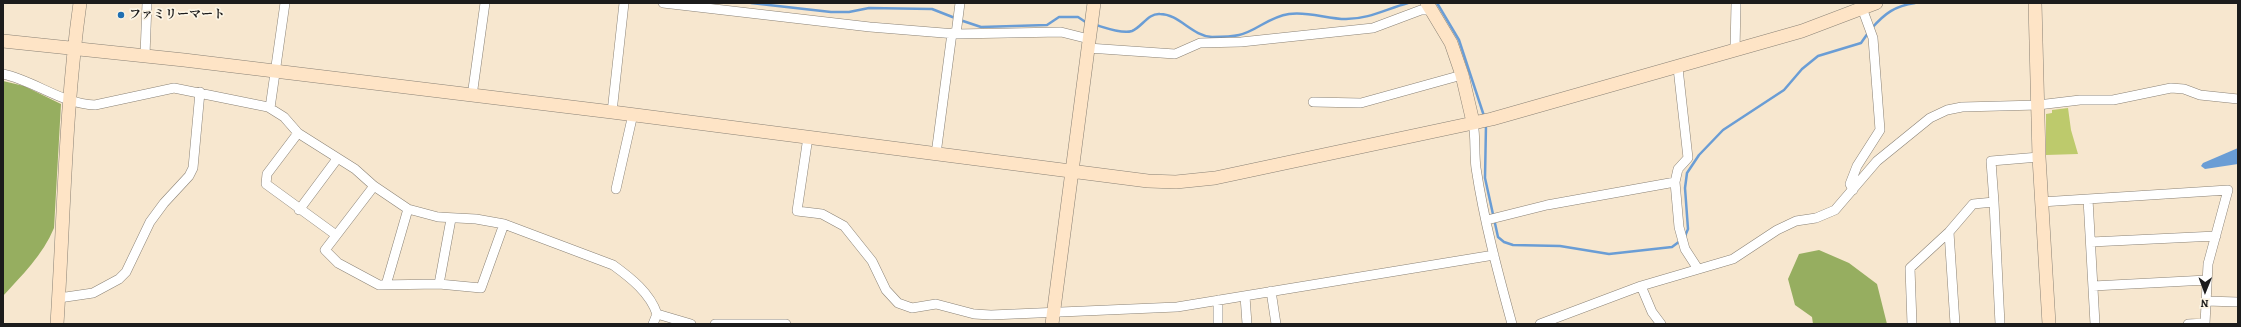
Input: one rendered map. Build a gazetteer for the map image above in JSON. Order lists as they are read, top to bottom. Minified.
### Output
{"places":["ファミリーマート"],"north":"bottom"}
